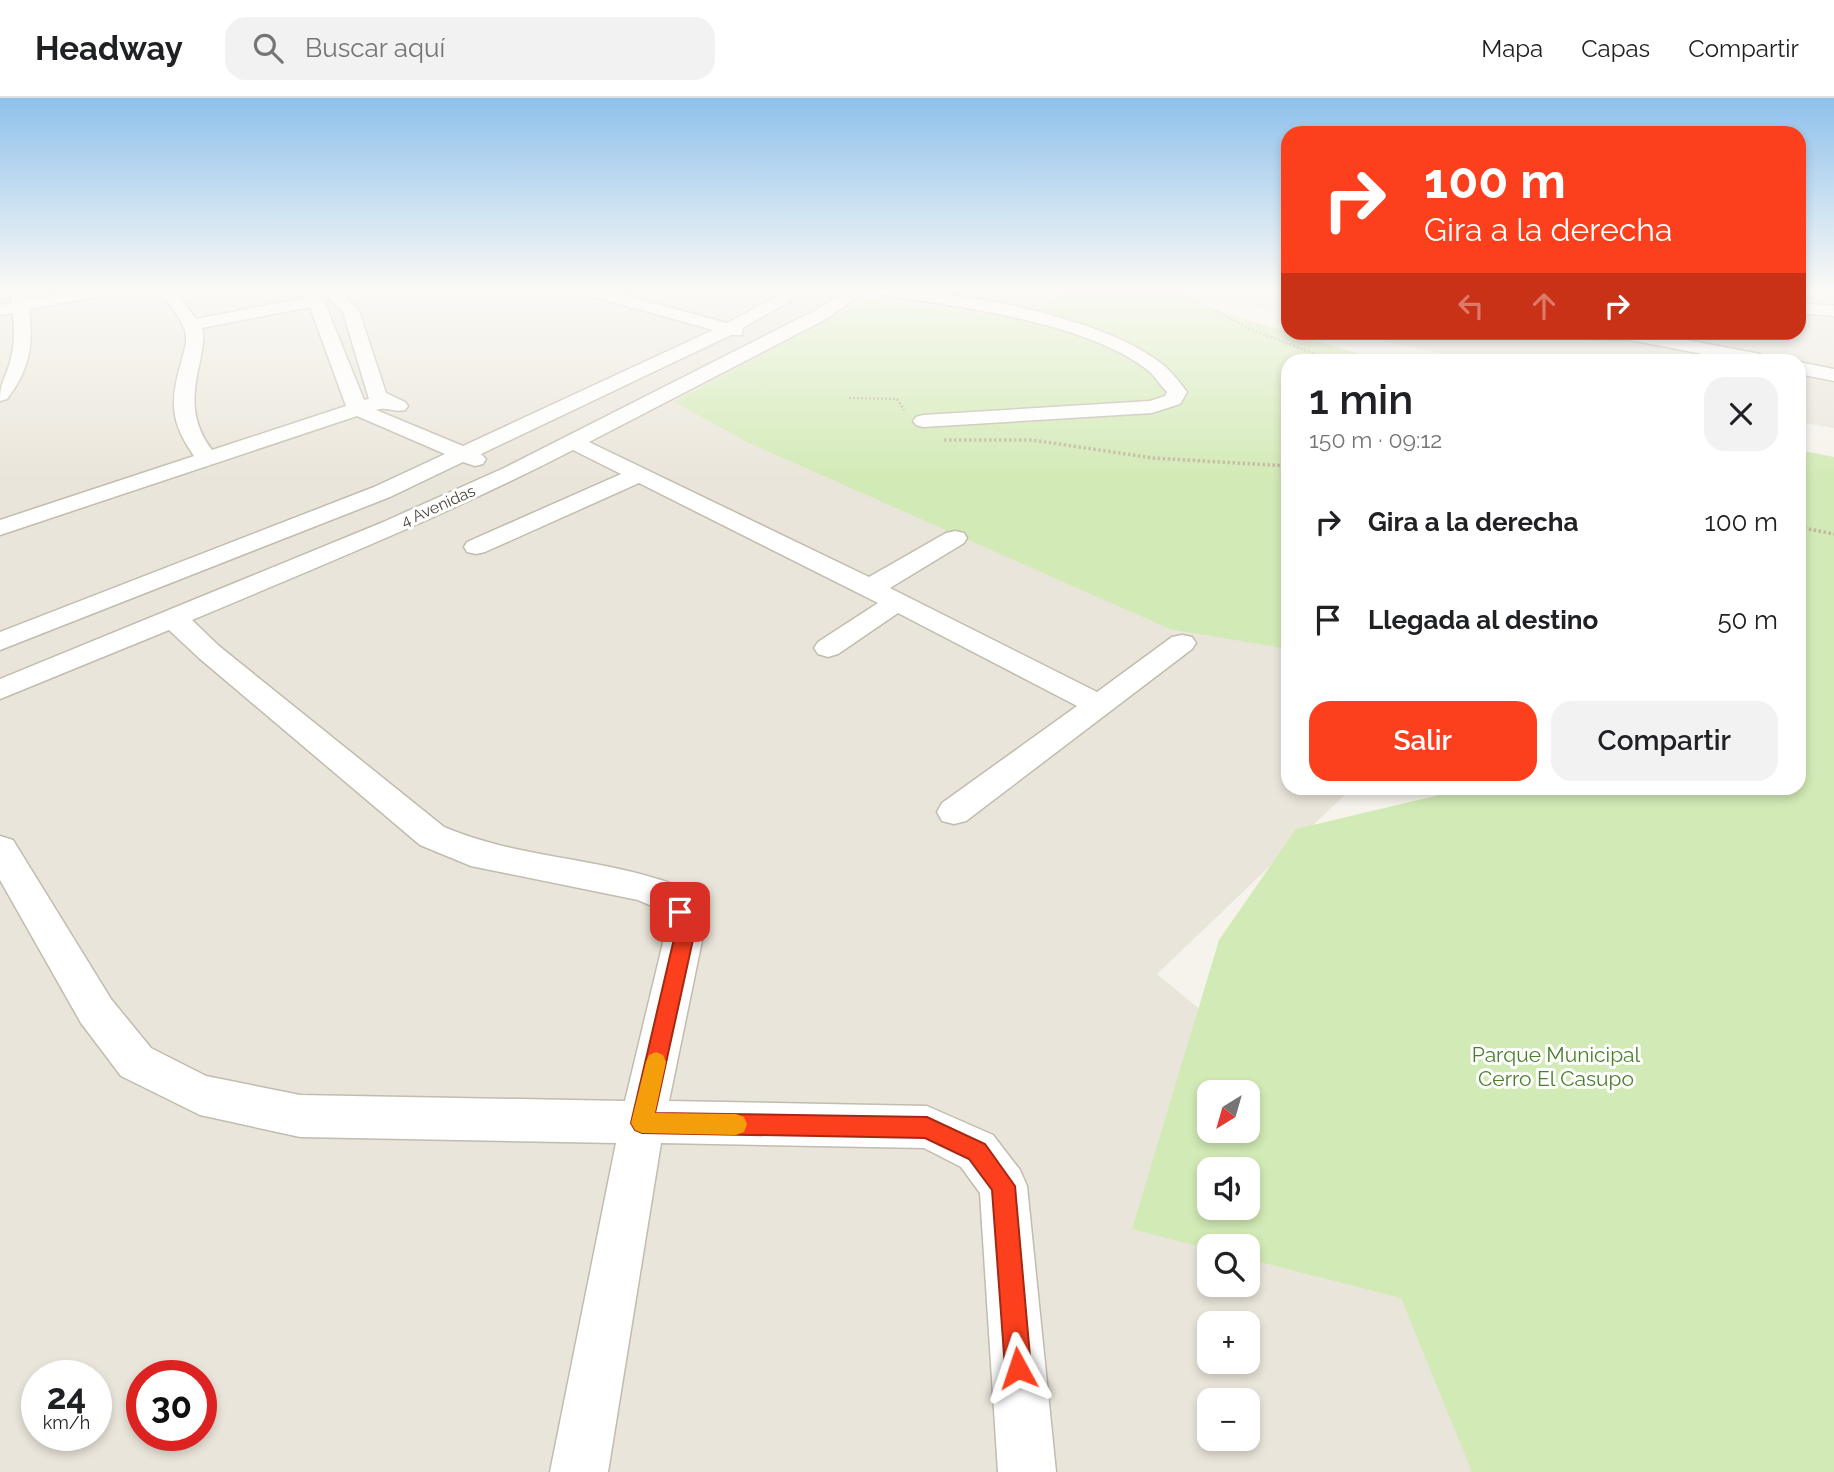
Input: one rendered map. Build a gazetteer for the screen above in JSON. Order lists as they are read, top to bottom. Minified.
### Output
{"streets":{"street":["4 Avenidas"]},"parks":["Parque Municipal Cerro El Casupo"],"north":"bottom left","page":{"header":"Headway","search":"Buscar aquí","nav":["Mapa","Capas","Compartir"],"turn":["100 m","Gira a la derecha"],"heading":["1 min","150 m · 09:12"],"list":[{"name":"Gira a la derecha","value":"100 m"},{"name":"Llegada al destino","value":"50 m"}],"buttons":["Salir","Compartir"],"map_buttons":["+","−"],"speed":"24 km/h","limit":"30"}}
